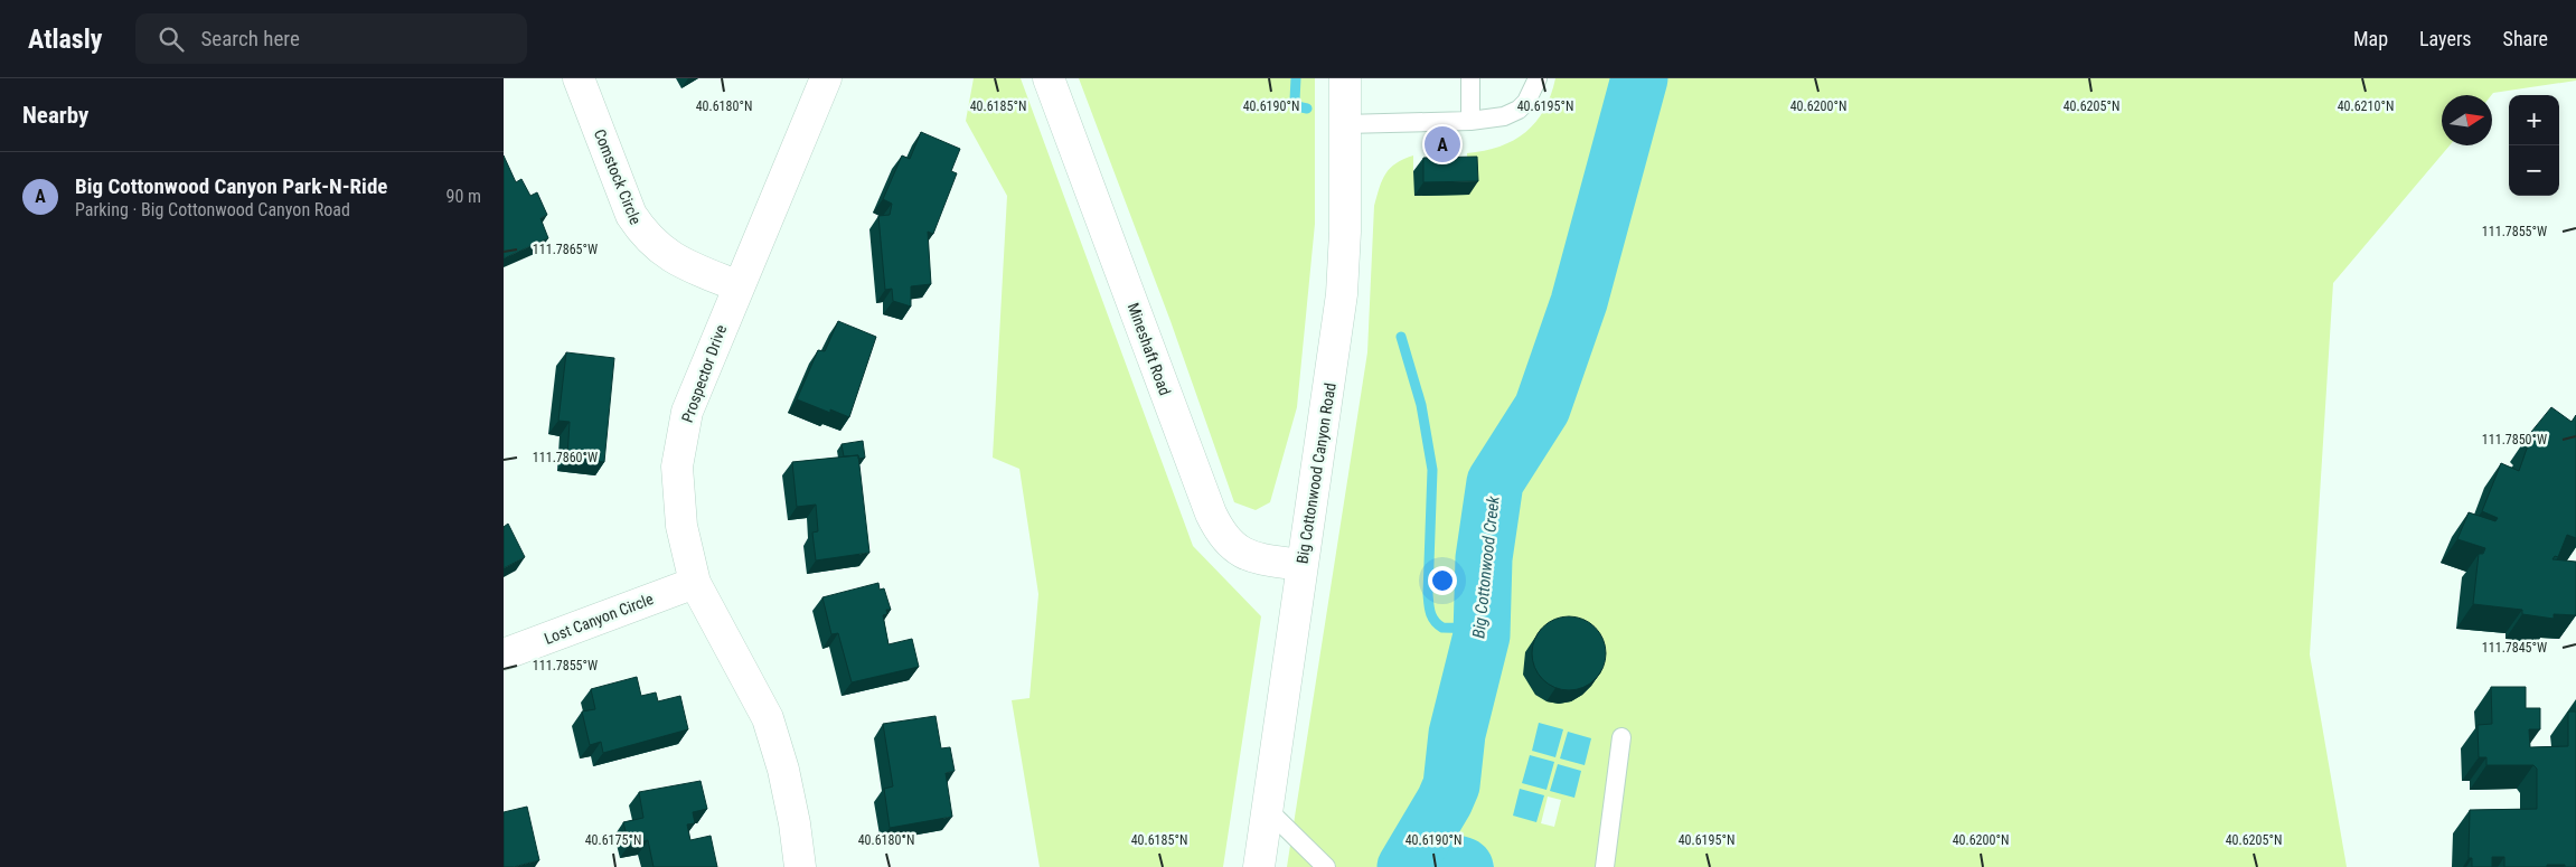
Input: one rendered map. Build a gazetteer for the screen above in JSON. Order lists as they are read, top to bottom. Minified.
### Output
{"streets":{"street":["Comstock Circle","Mineshaft Road","Prospector Drive","Big Cottonwood Canyon Road","Lost Canyon Circle"]},"crossings":[["Comstock Circle","Prospector Drive"],["Mineshaft Road","Big Cottonwood Canyon Road"],["Prospector Drive","Lost Canyon Circle"]],"water":["Big Cottonwood Creek"],"north":"right","page":{"header":"Atlasly","search":"Search here","nav":["Map","Layers","Share"],"heading":"Nearby","map_buttons":["+","−"],"pins":"A","list":[{"mark":"A","name":"Big Cottonwood Canyon Park-N-Ride","note":"Parking · Big Cottonwood Canyon Road","value":"90 m"}]},"coordinates":["40.6180°N","40.6185°N","40.6190°N","40.6195°N","40.6200°N","40.6205°N","40.6210°N","111.7855°W","111.7865°W","111.7850°W","111.7860°W","111.7845°W","40.6175°N"]}
